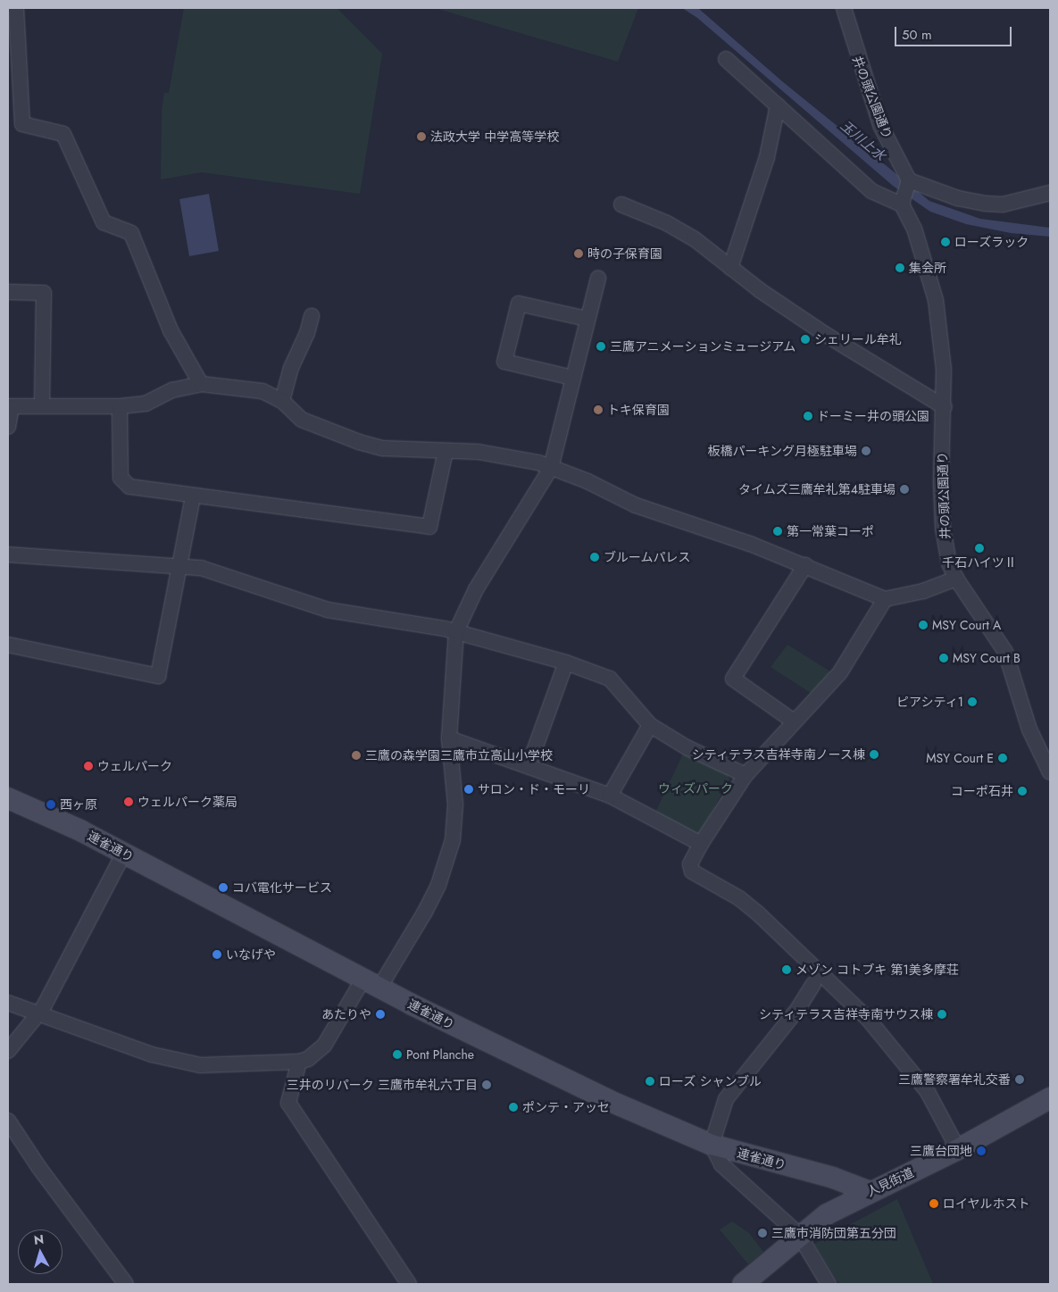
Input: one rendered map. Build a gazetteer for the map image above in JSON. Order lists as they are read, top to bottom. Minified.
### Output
{"streets":{"main road":["連雀通り","人見街道"],"street":["井の頭公園通り"]},"crossings":[["連雀通り","人見街道"]],"water":["玉川上水"],"parks":["ウィズパーク"],"places":["法政大学 中学高等学校","ローズラック","時の子保育園","集会所","シェリール牟礼","三鷹アニメーションミュージアム","トキ保育園","ドーミー井の頭公園","板橋パーキング月極駐車場","タイムズ三鷹牟礼第4駐車場","第一常葉コーポ","千石ハイツⅡ","ブルームパレス","MSY Court A","MSY Court B","ピアシティ1","シティテラス吉祥寺南ノース棟","三鷹の森学園三鷹市立高山小学校","MSY Court E","ウェルパーク","サロン・ド・モーリ","コーポ石井","ウェルパーク薬局","西ヶ原","コバ電化サービス","いなげや","メゾン コトブキ 第1美多摩荘","あたりや","シティテラス吉祥寺南サウス棟","Pont Planche","三鷹警察署牟礼交番","ローズ シャンブル","三井のリパーク 三鷹市牟礼六丁目","ポンテ・アッセ","三鷹台団地","ロイヤルホスト","三鷹市消防団第五分団"],"scale_bar":"50 m","north":"top"}
